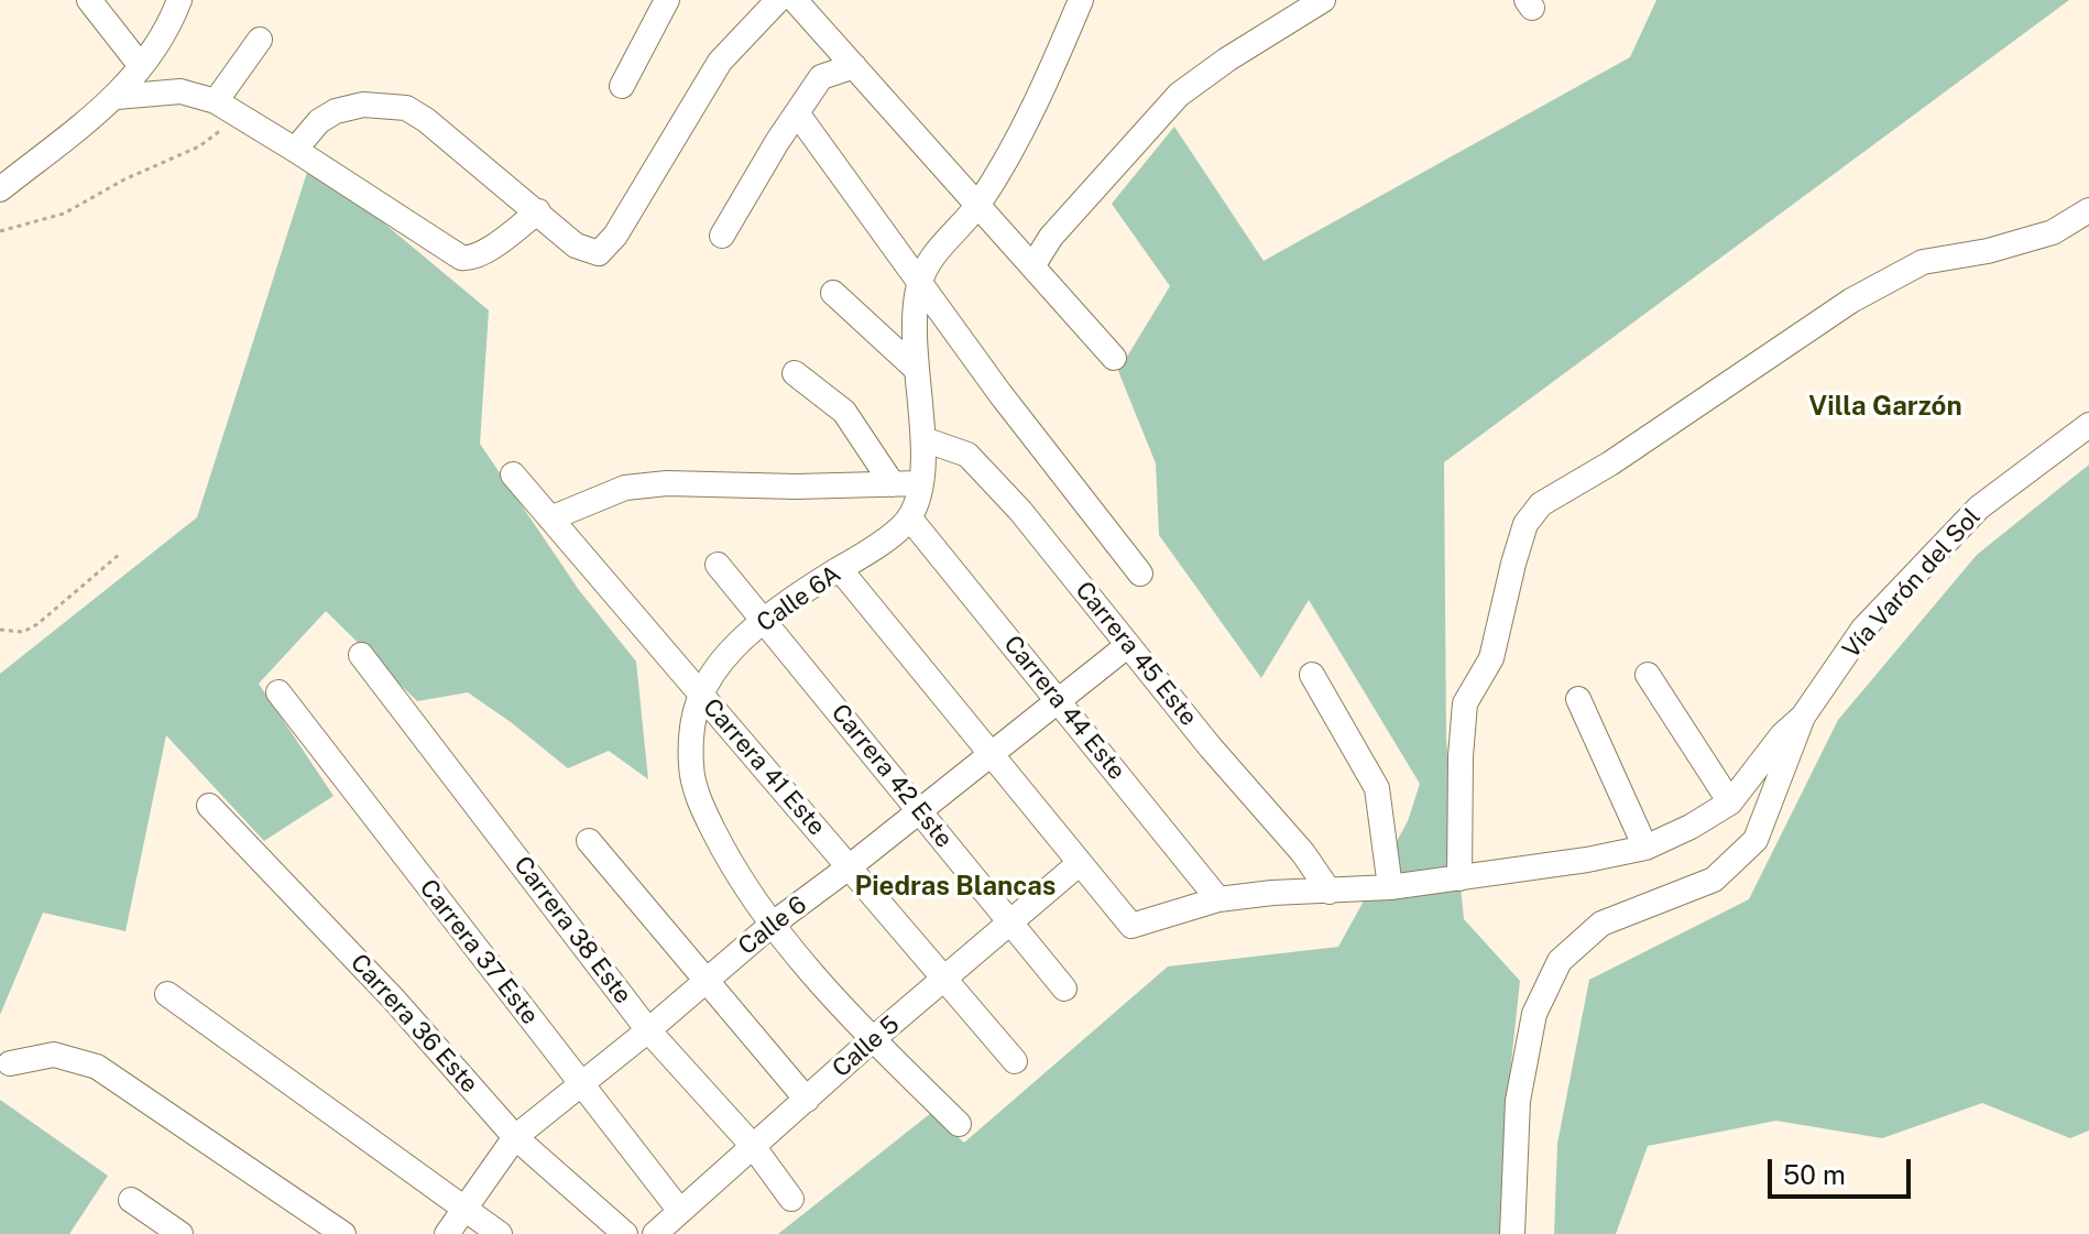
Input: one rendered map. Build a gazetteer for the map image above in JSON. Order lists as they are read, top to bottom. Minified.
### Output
{"streets":{"street":["Vía Varón del Sol","Calle 6A","Carrera 45 Este","Carrera 44 Este","Carrera 41 Este","Carrera 42 Este","Calle 6","Carrera 38 Este","Carrera 37 Este","Carrera 36 Este","Calle 5"]},"crossings":[["Calle 6A","Carrera 44 Este"],["Calle 6A","Carrera 41 Este"],["Calle 6A","Carrera 42 Este"],["Carrera 45 Este","Calle 6"],["Carrera 44 Este","Calle 6"],["Carrera 41 Este","Calle 6"],["Carrera 41 Este","Calle 5"],["Carrera 42 Este","Calle 6"],["Carrera 42 Este","Calle 5"],["Calle 6","Carrera 38 Este"],["Calle 6","Carrera 37 Este"],["Calle 6","Carrera 36 Este"],["Carrera 38 Este","Calle 5"],["Carrera 37 Este","Calle 5"]],"districts":["Villa Garzón","Piedras Blancas"],"scale_bar":"50 m"}
